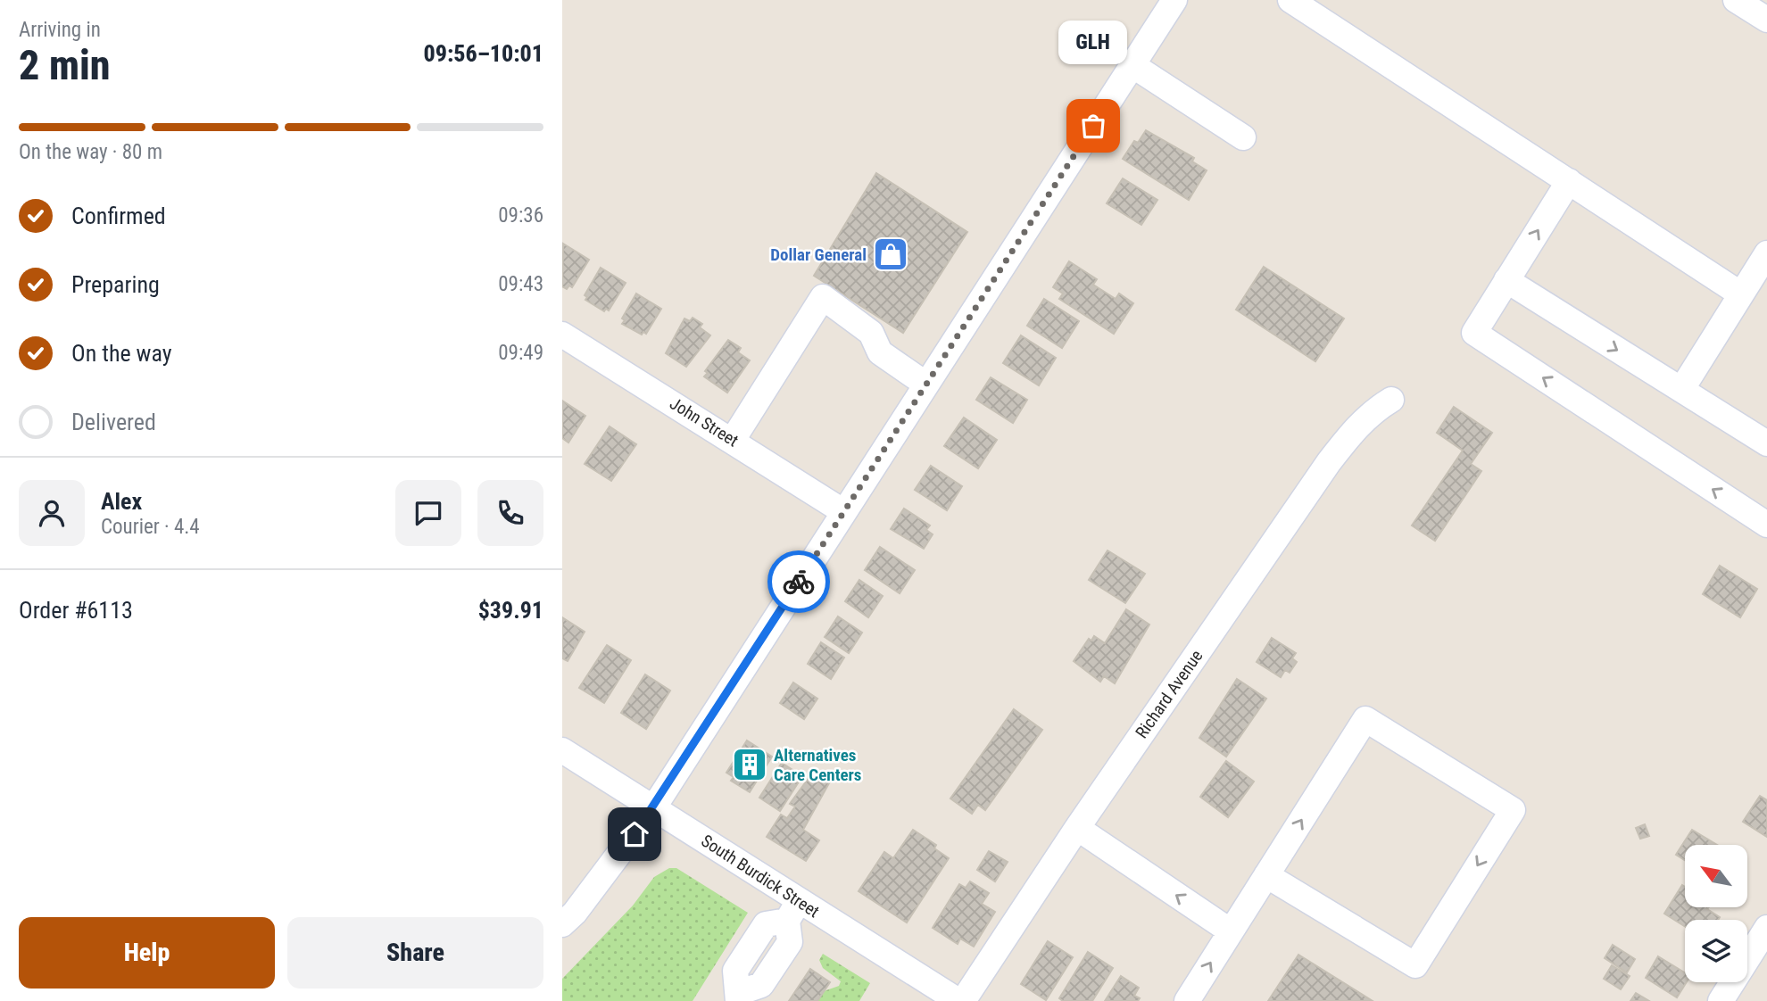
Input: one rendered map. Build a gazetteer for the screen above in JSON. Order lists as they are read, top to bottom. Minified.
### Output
{"streets":{"street":["John Street","Richard Avenue","South Burdick Street"]},"crossings":[["Richard Avenue","South Burdick Street"]],"places":{"other":["GLH"],"shop":["Dollar General"],"building":["Alternatives Care Centers"]},"north":"top left","page":{"heading":["2 min","Arriving in","09:56–10:01"],"panel":["Alex","Courier · 4.4","Order #6113","$39.91"],"bubble":"GLH","bar":"On the way · 80 m","list":[["Confirmed","09:36"],["Preparing","09:43"],["On the way","09:49"],"Delivered"],"buttons":["Help","Share"]}}
